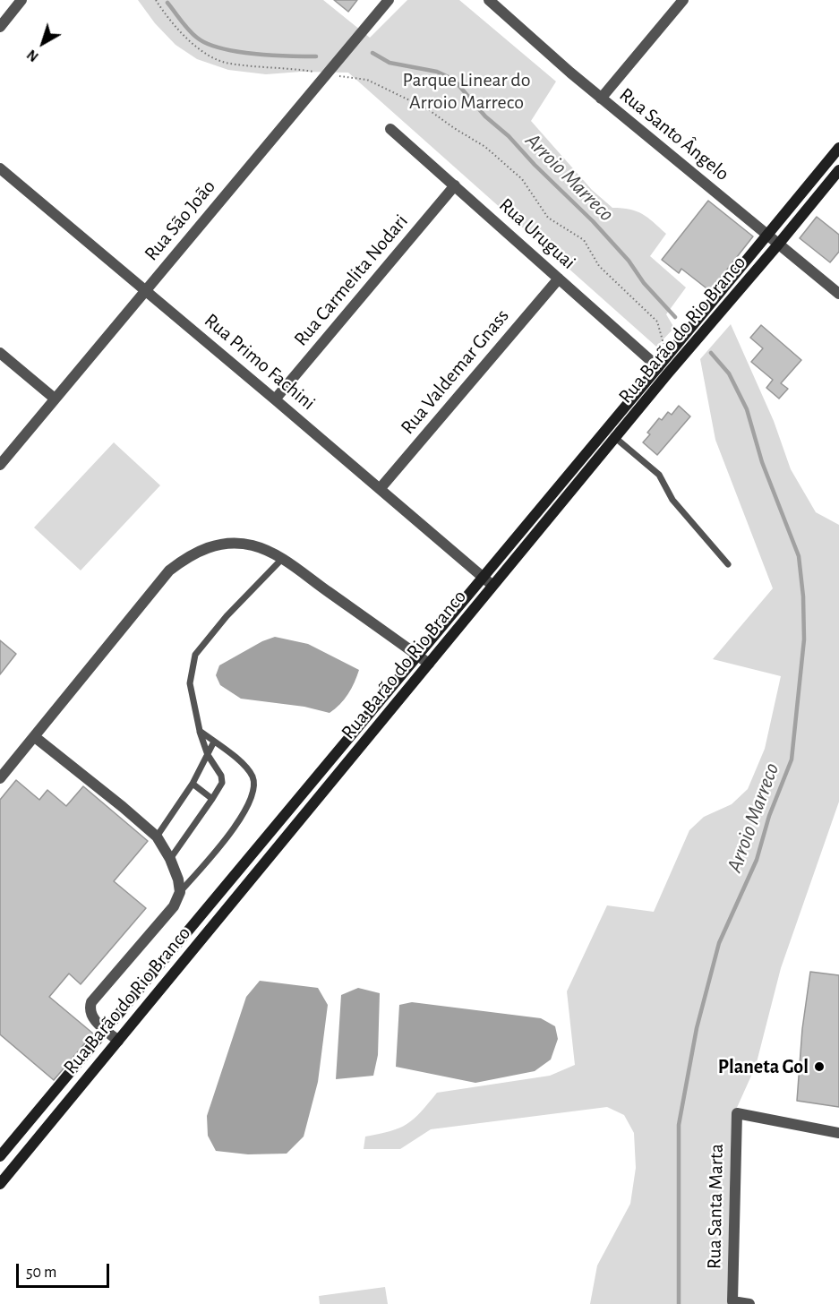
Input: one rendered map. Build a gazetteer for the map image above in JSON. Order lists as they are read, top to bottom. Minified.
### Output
{"streets":{"main road":["Rua Barão do Rio Branco"],"street":["Rua Santo Ângelo","Rua São João","Rua Uruguai","Rua Carmelita Nodari","Rua Primo Fachini","Rua Valdemar Gnass","Rua Santa Marta"]},"crossings":[["Rua Santo Ângelo","Rua Barão do Rio Branco"],["Rua São João","Rua Primo Fachini"],["Rua Uruguai","Rua Carmelita Nodari"],["Rua Uruguai","Rua Barão do Rio Branco"],["Rua Uruguai","Rua Valdemar Gnass"],["Rua Carmelita Nodari","Rua Primo Fachini"],["Rua Barão do Rio Branco","Rua Primo Fachini"],["Rua Primo Fachini","Rua Valdemar Gnass"]],"water":["Arroio Marreco"],"parks":["Parque Linear do Arroio Marreco"],"places":["Planeta Gol"],"scale_bar":"50 m","north":"bottom left"}
